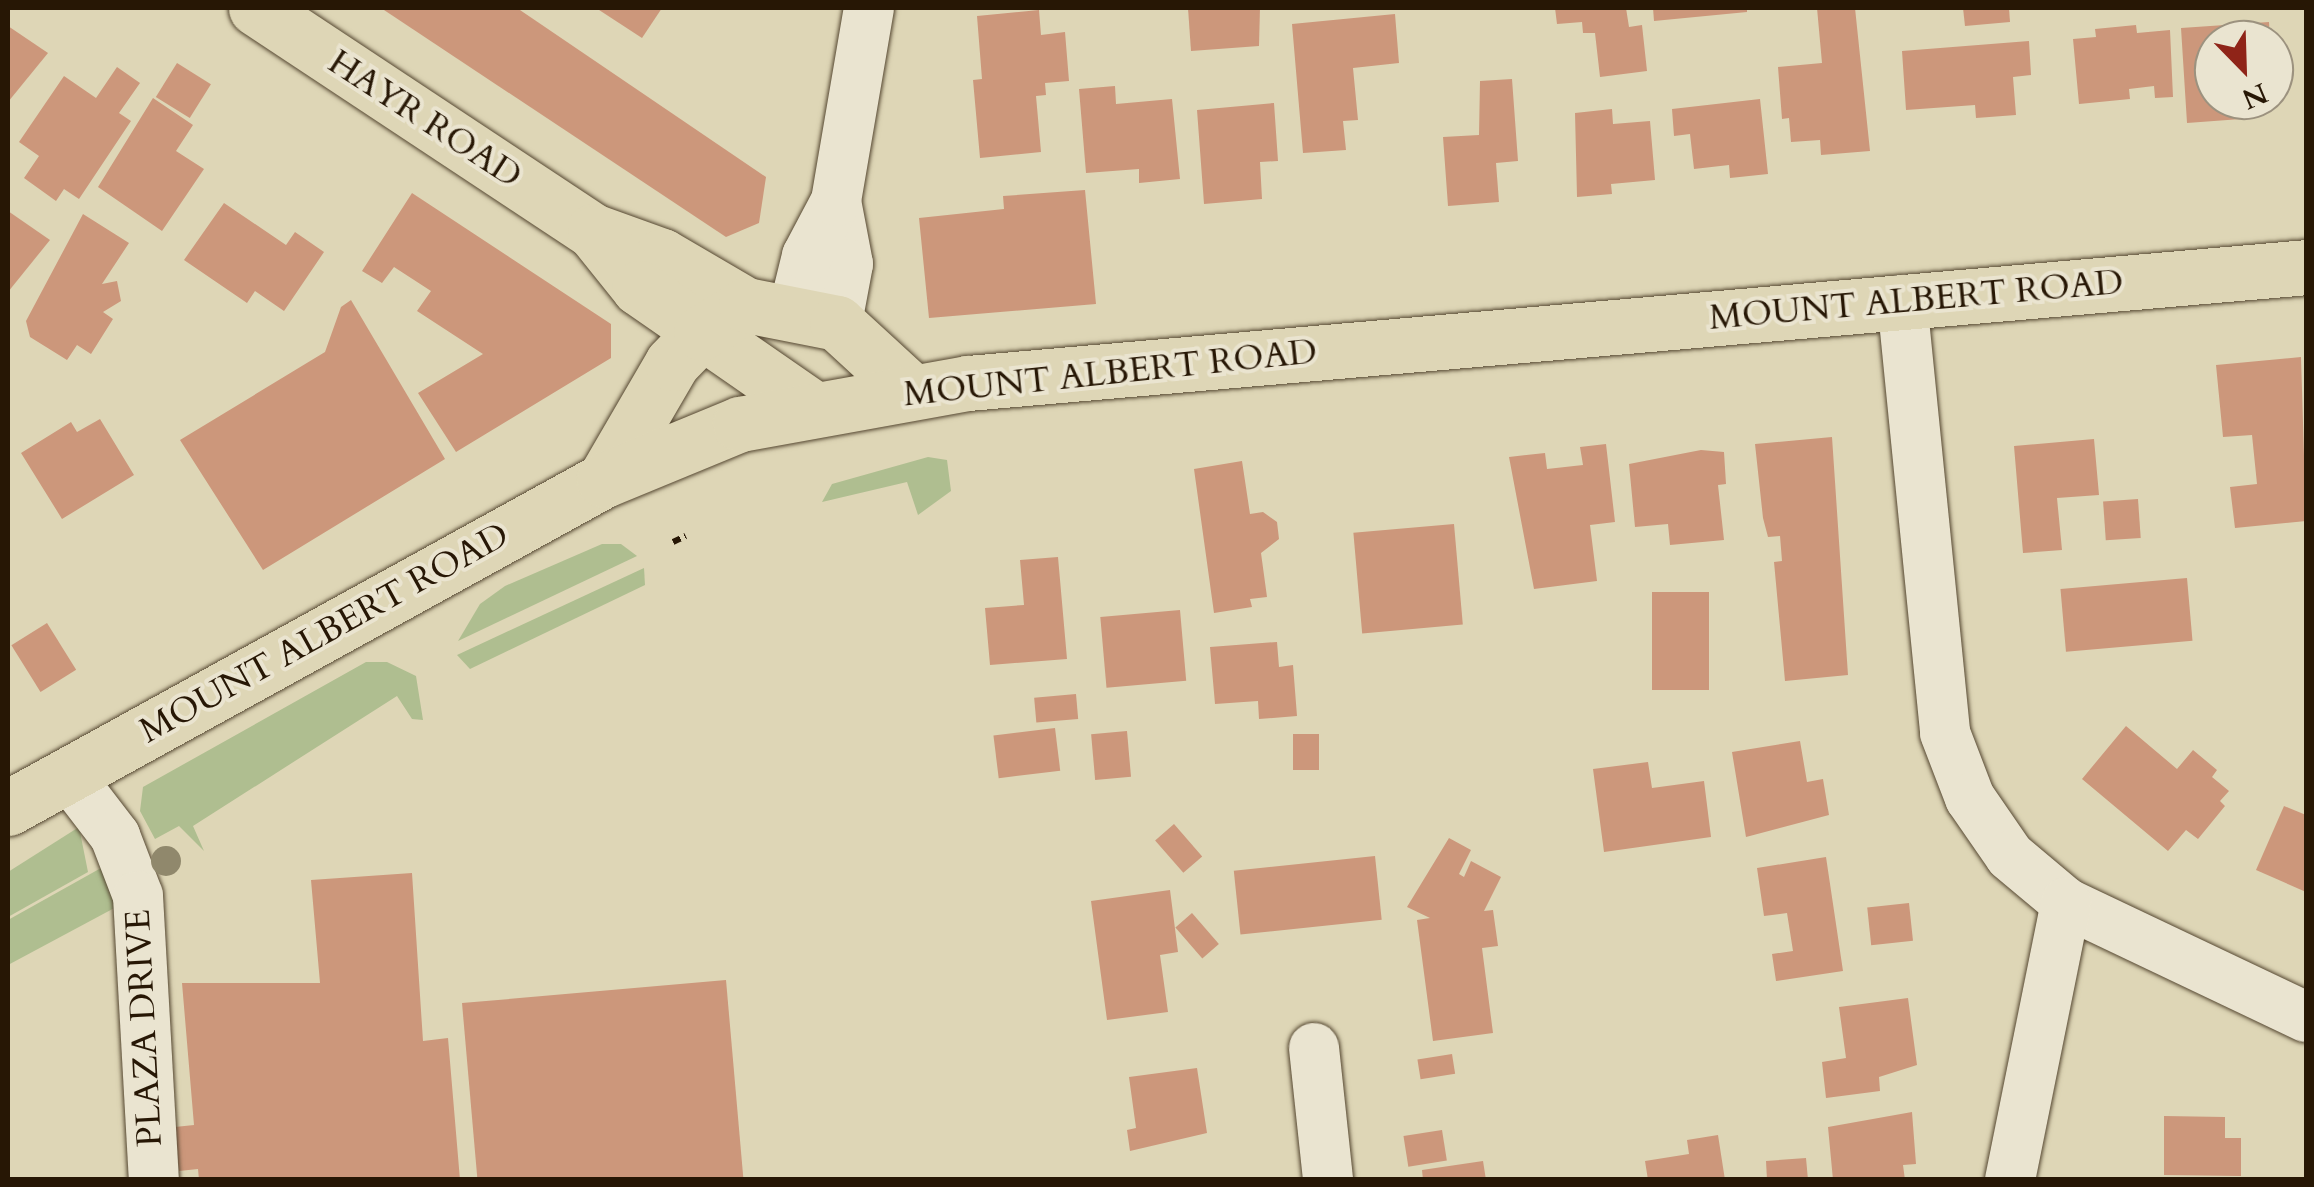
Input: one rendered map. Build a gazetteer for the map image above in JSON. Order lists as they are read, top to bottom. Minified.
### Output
{"streets":{"main road":["HAYR ROAD","MOUNT ALBERT ROAD"],"street":["PLAZA DRIVE"]},"crossings":[["HAYR ROAD","MOUNT ALBERT ROAD"],["MOUNT ALBERT ROAD","PLAZA DRIVE"]],"north":"bottom right"}
